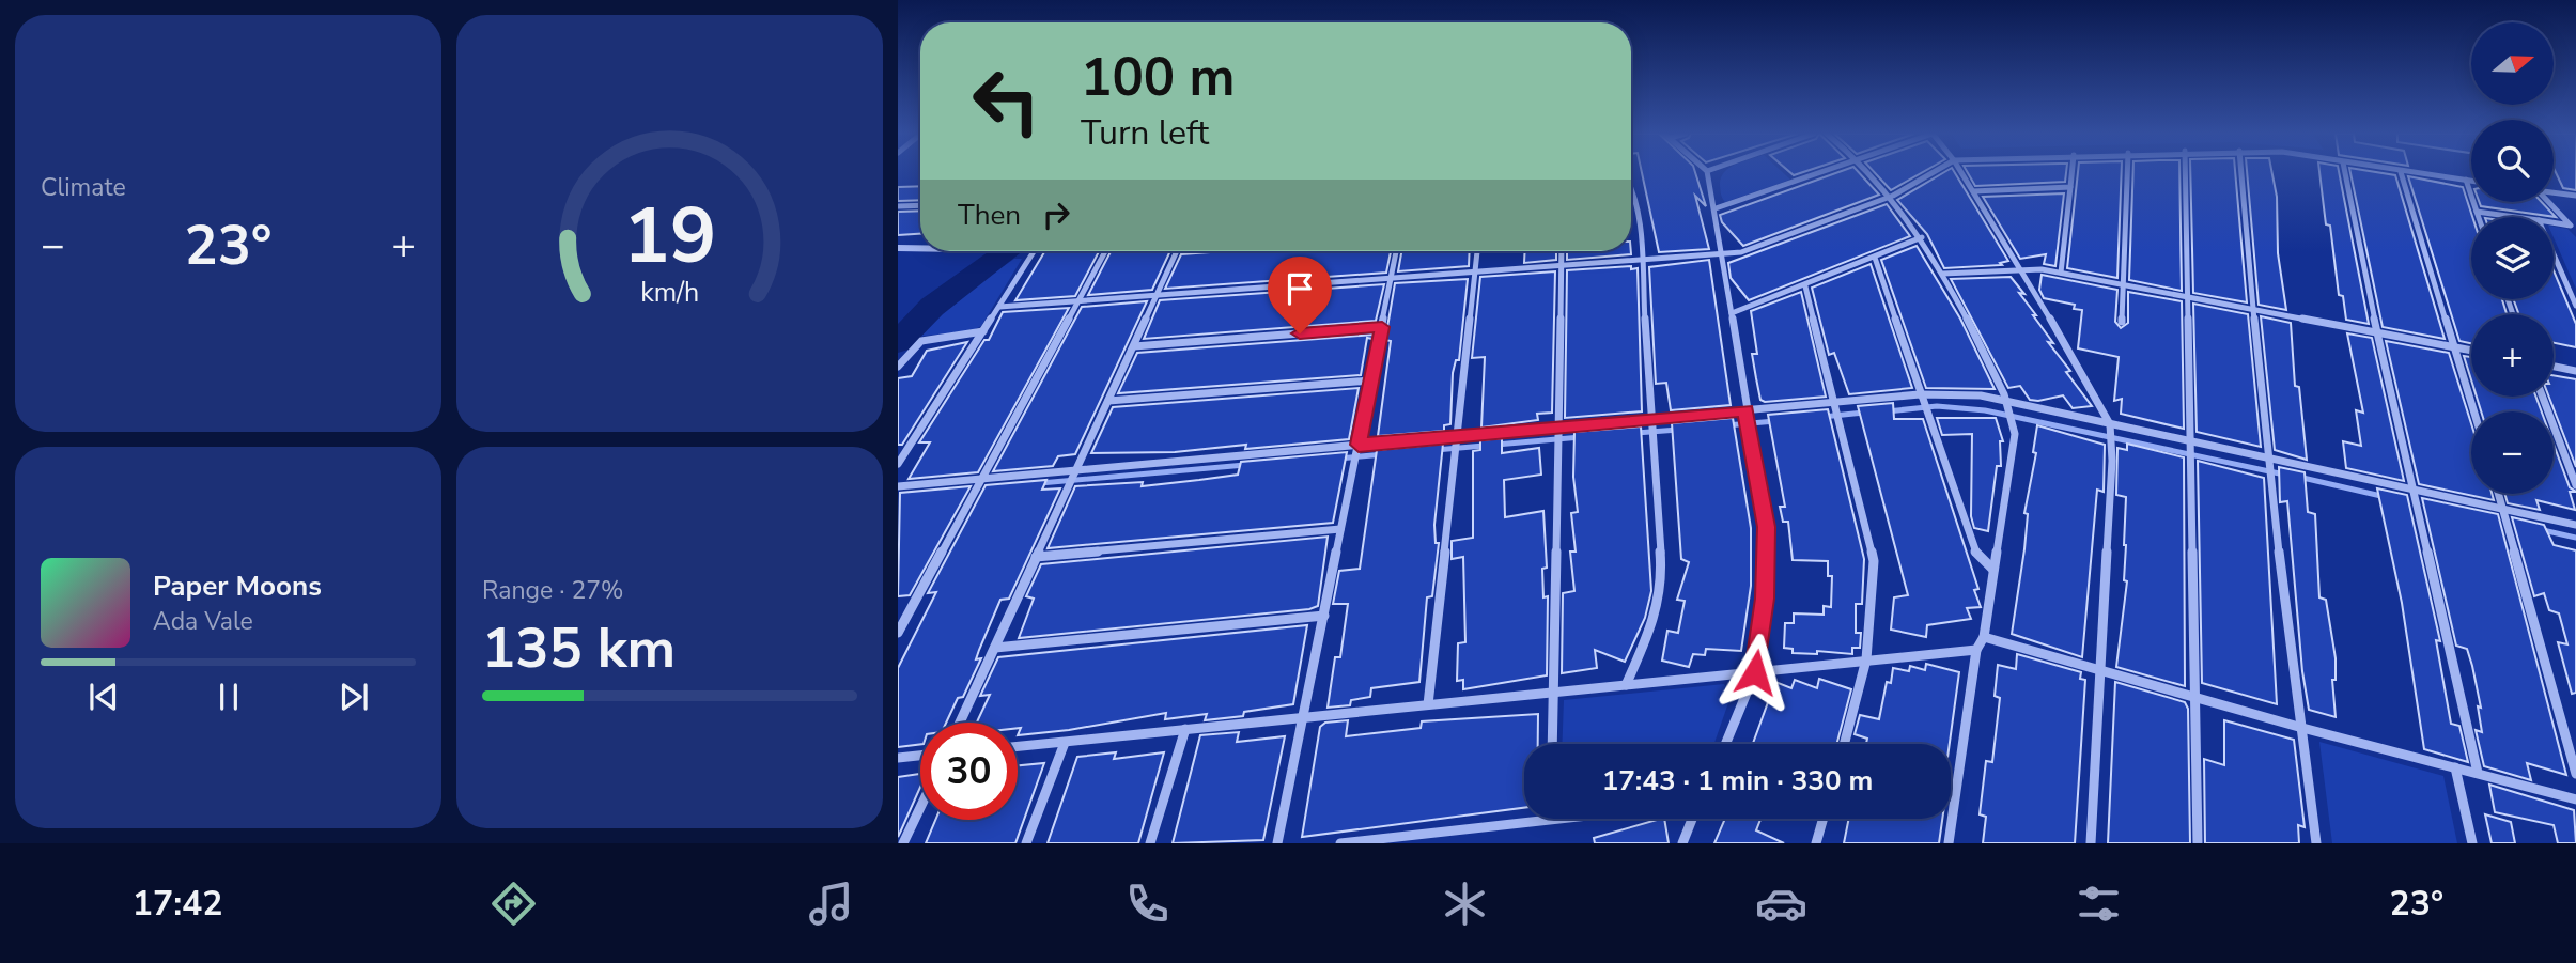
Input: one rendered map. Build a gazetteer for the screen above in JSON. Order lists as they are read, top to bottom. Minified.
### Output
{"north":"right","page":{"tile":["Climate",["Range · 27%","135 km"]],"map_buttons":["+","−"],"turn":["100 m","Turn left"],"then":"Then","heat":["−","23°","+"],"song":["Paper Moons","Ada Vale"],"limit":"30","trip":"17:43 · 1 min · 330 m","tabs":["17:42","23°"],"gauge":["19","km/h"]}}
